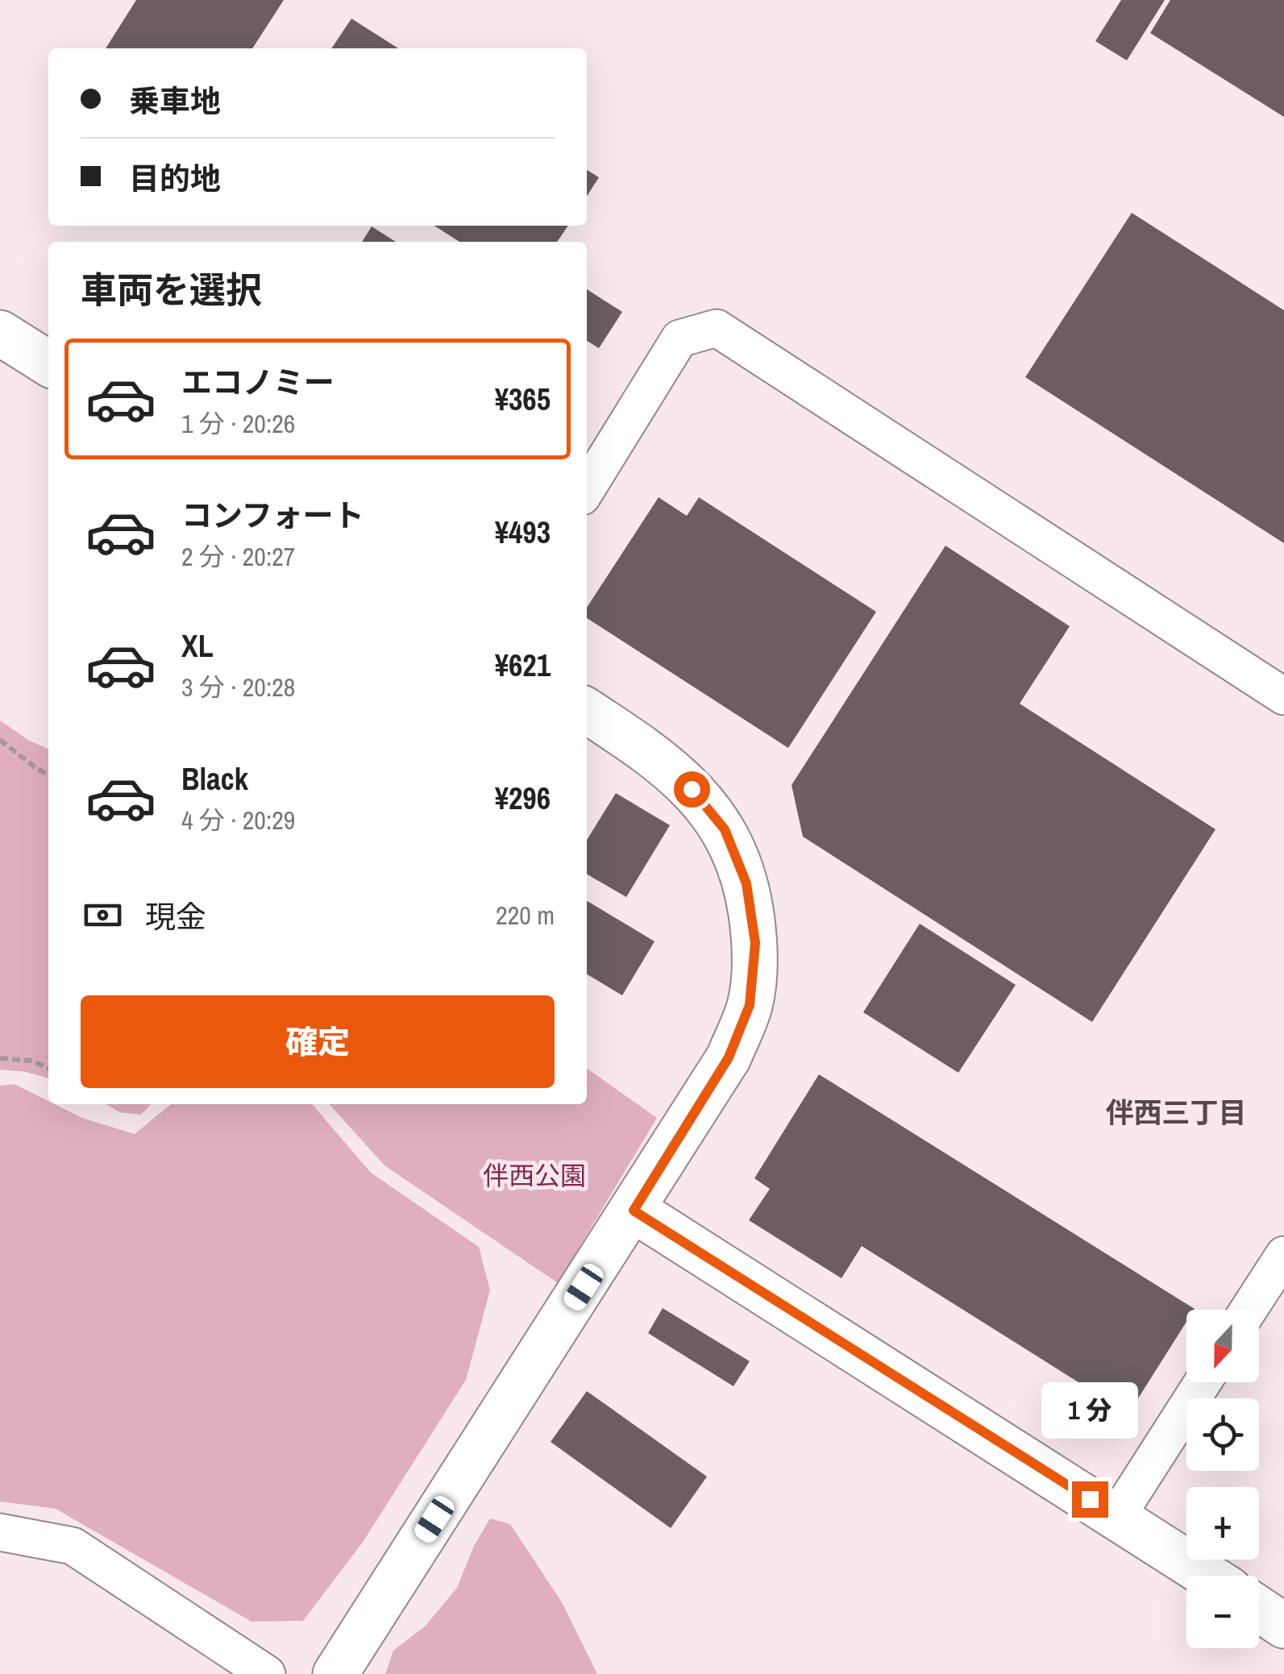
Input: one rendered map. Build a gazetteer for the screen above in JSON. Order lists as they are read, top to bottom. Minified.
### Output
{"districts":["伴西三丁目"],"parks":["伴西公園"],"north":"bottom","page":{"banner":["乗車地","目的地"],"heading":"車両を選択","list":[{"name":"エコノミー","note":"1 分 · 20:26","value":"¥365"},{"name":"コンフォート","note":"2 分 · 20:27","value":"¥493"},{"name":"XL","note":"3 分 · 20:28","value":"¥621"},{"name":"Black","note":"4 分 · 20:29","value":"¥296"}],"pay":["現金","220 m"],"buttons":"確定","map_buttons":["+","−"],"bubble":"1 分"}}
